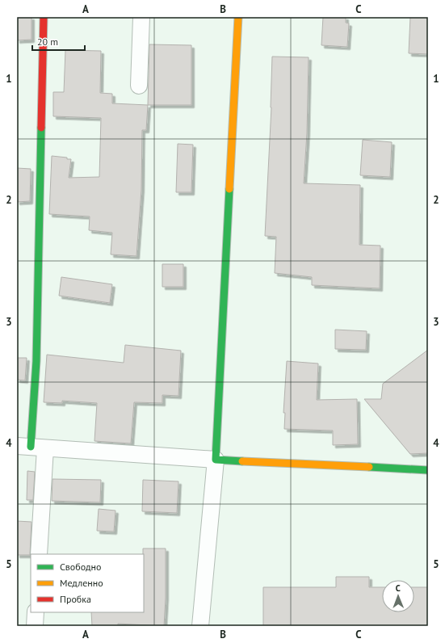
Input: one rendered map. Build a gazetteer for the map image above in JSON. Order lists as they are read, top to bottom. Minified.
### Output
{"legend":["Свободно","Медленно","Пробка"],"scale_bar":"20 m","north":"top","grid":{"columns":["A","B","C"],"rows":["1","2","3","4","5"]}}
